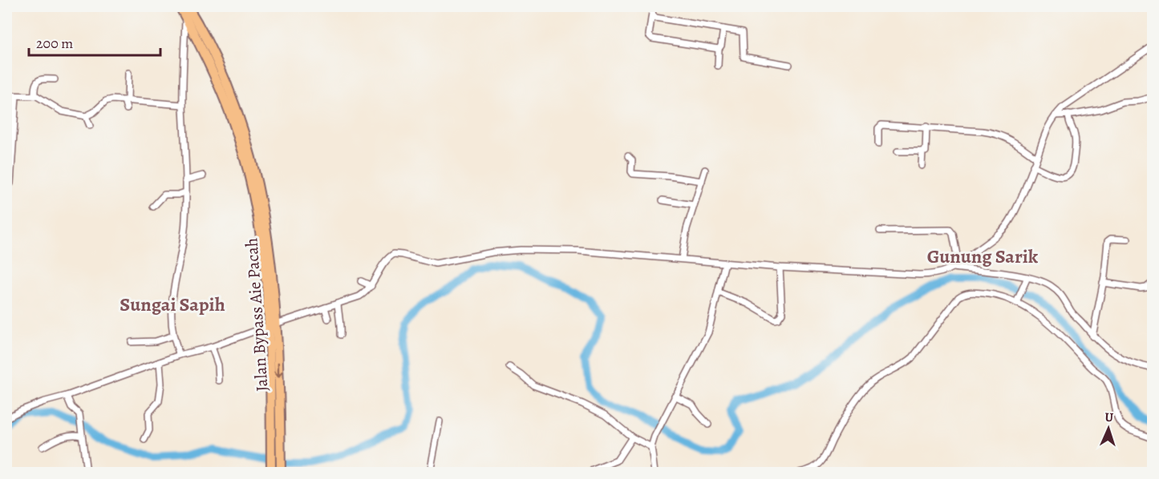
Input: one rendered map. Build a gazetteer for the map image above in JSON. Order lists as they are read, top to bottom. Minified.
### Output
{"streets":{"highway":["Jalan Bypass Aie Pacah"]},"districts":["Gunung Sarik","Sungai Sapih"],"scale_bar":"200 m","north":"top"}
